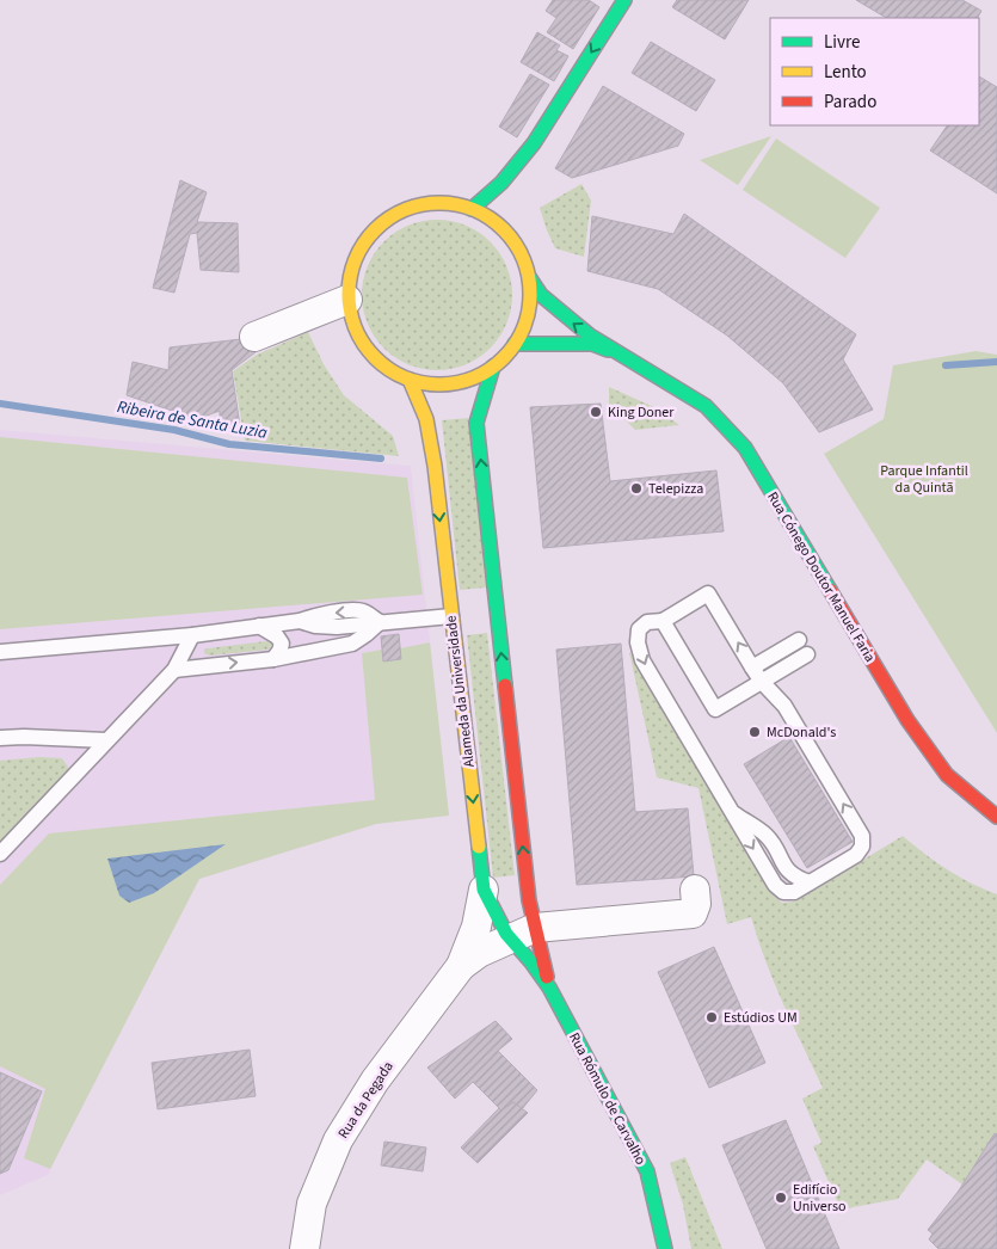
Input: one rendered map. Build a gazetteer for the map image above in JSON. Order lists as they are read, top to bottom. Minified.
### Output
{"streets":{"street":["Rua Cónego Doutor Manuel Faria","Alameda da Universidade","Rua Rómulo de Carvalho","Rua da Pegada"]},"crossings":[["Rua Cónego Doutor Manuel Faria","Alameda da Universidade"]],"water":["Ribeira de Santa Luzia"],"parks":["Parque Infantil da Quintã"],"places":["King Doner","Telepizza","McDonald's","Estúdios UM","Edifício Universo"],"legend":["Livre","Lento","Parado"]}
